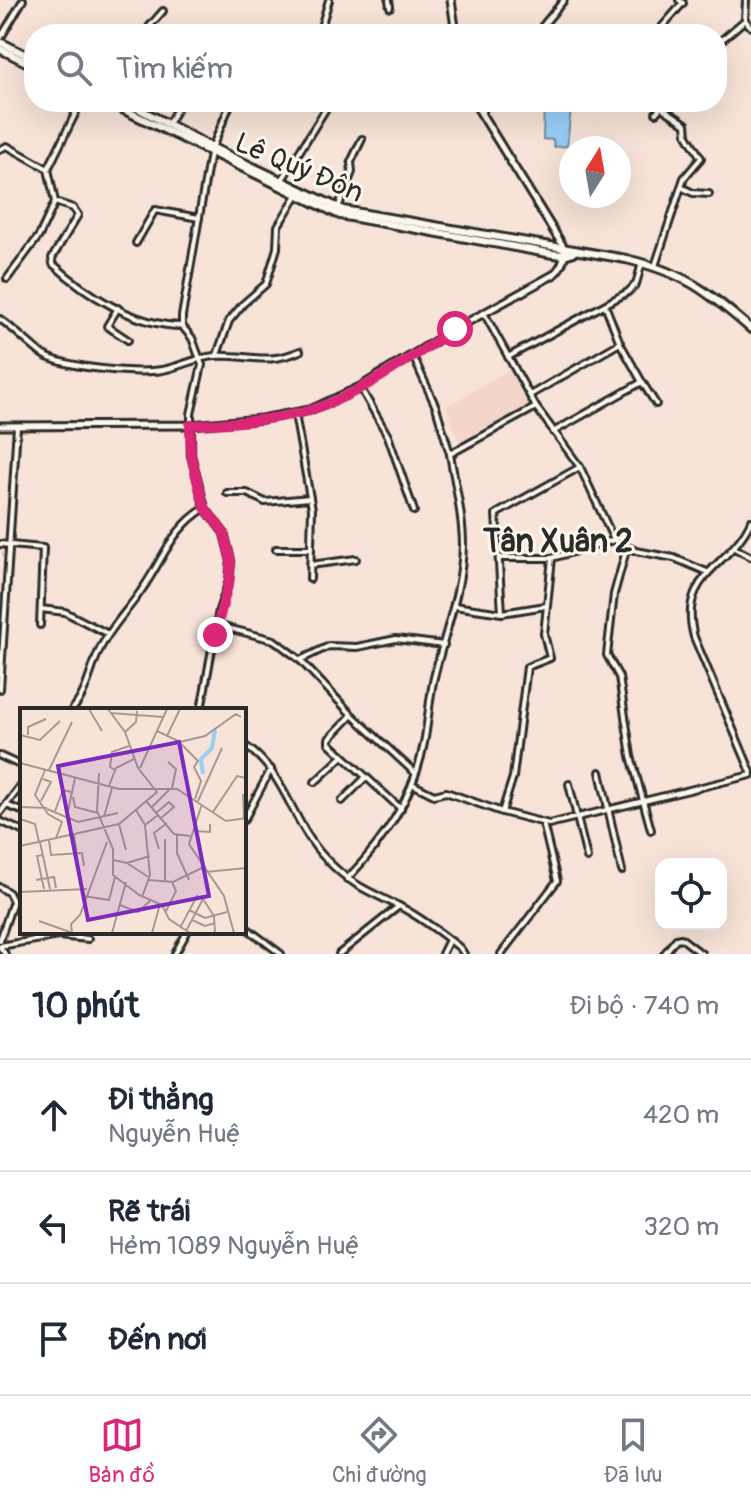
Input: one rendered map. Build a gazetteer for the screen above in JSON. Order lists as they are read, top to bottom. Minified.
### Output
{"streets":{"main road":["Lê Quý Đôn"]},"districts":["Tân Xuân 2"],"north":"top","page":{"search":"Tìm kiếm","heading":["10 phút","Đi bộ · 740 m"],"list":[["Đi thẳng","Nguyễn Huệ","420 m"],["Rẽ trái","Hẻm 1089 Nguyễn Huệ","320 m"],"Đến nơi"],"nav":["Bản đồ","Chỉ đường","Đã lưu"]}}
